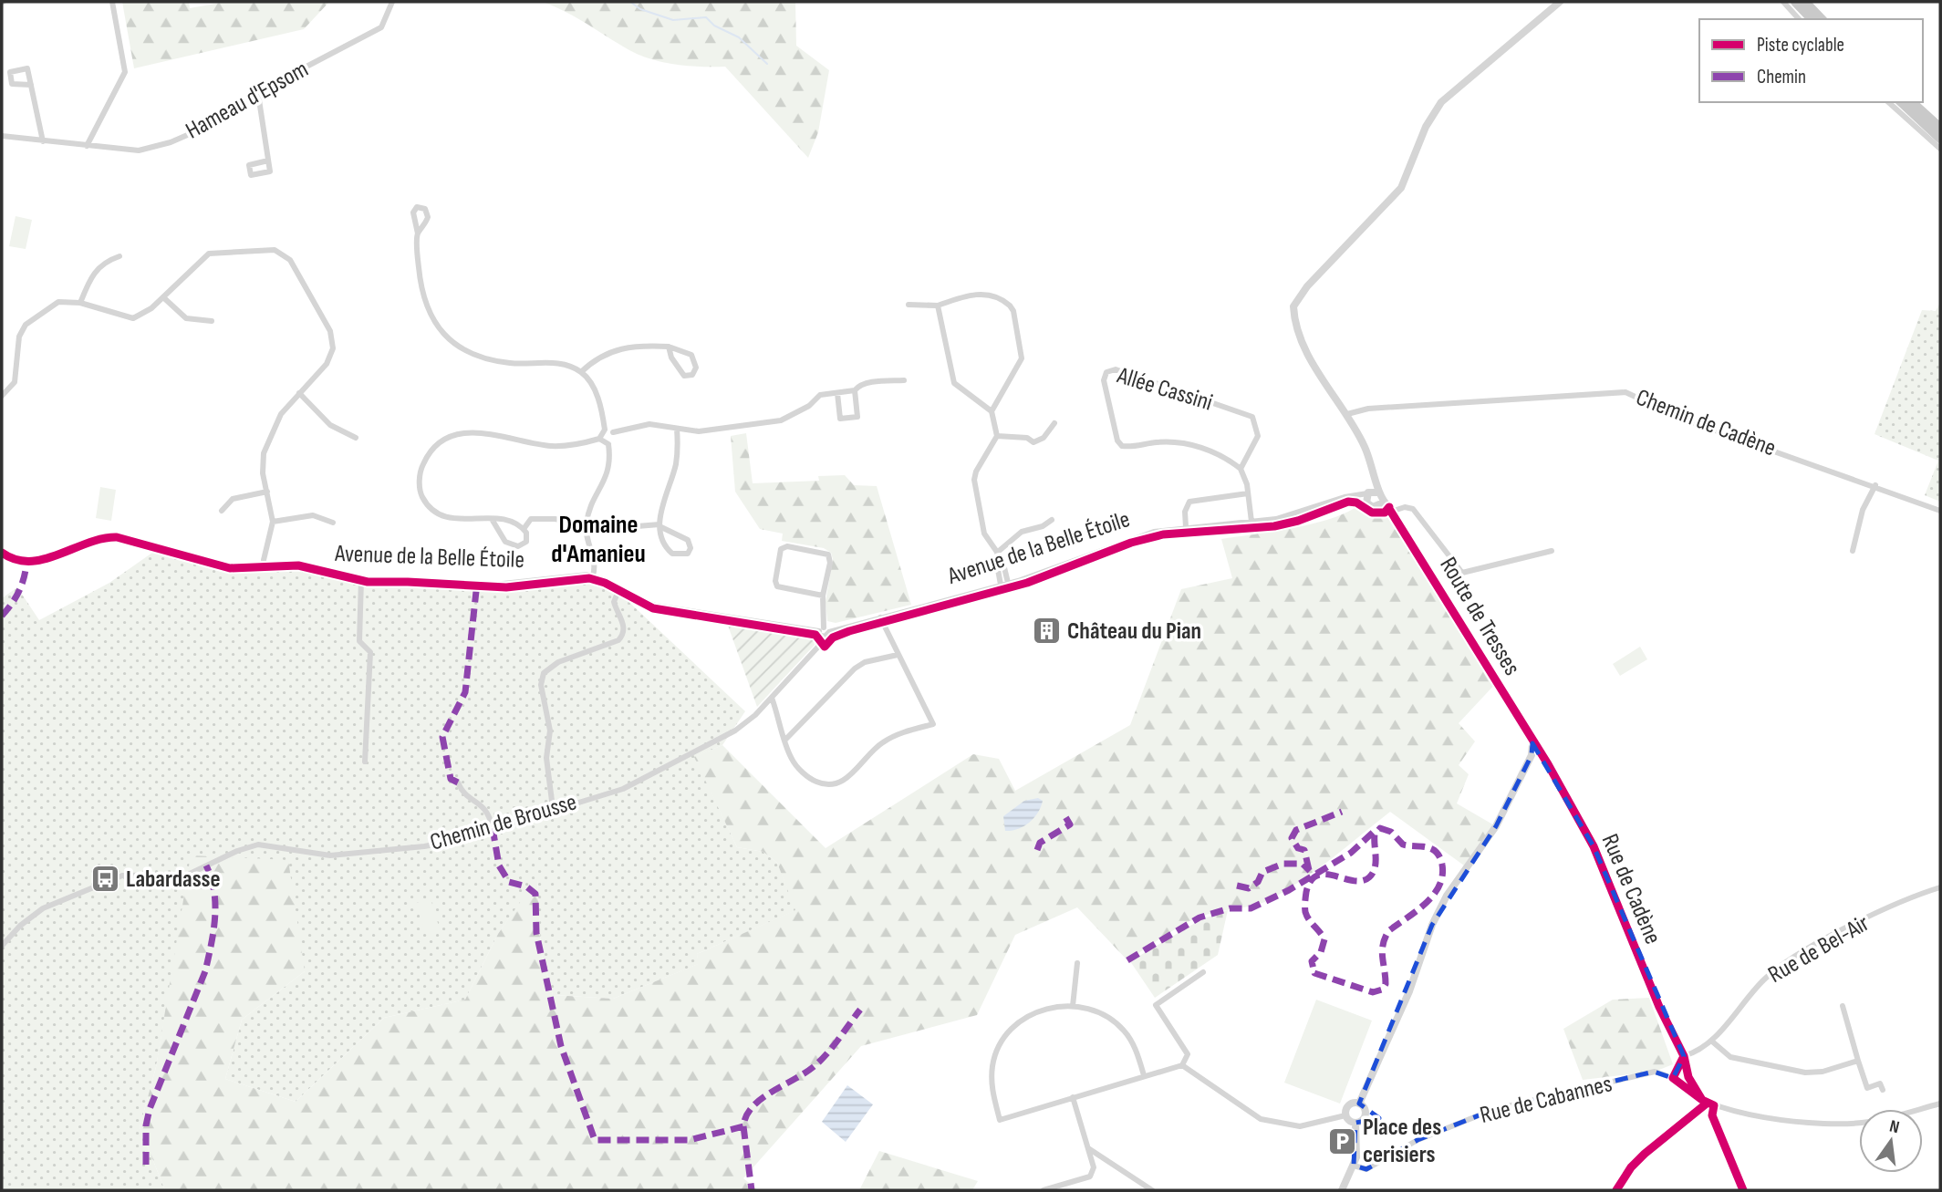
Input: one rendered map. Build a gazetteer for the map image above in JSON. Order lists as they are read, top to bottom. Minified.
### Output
{"streets":{"street":["Hameau d'Epsom","Allée Cassini","Chemin de Cadène","Avenue de la Belle Étoile","Route de Tresses","Chemin de Brousse","Rue de Cadène","Rue de Bel-Air","Rue de Cabannes"]},"crossings":[["Avenue de la Belle Étoile","Route de Tresses"],["Avenue de la Belle Étoile","Chemin de Brousse"],["Route de Tresses","Rue de Cadène"],["Rue de Cadène","Rue de Bel-Air"]],"districts":["Domaine d'Amanieu"],"places":{"building":["Château du Pian"],"bus stop":["Labardasse"],"parking":["Place des cerisiers"]},"legend":["Piste cyclable","Chemin"],"north":"top"}
